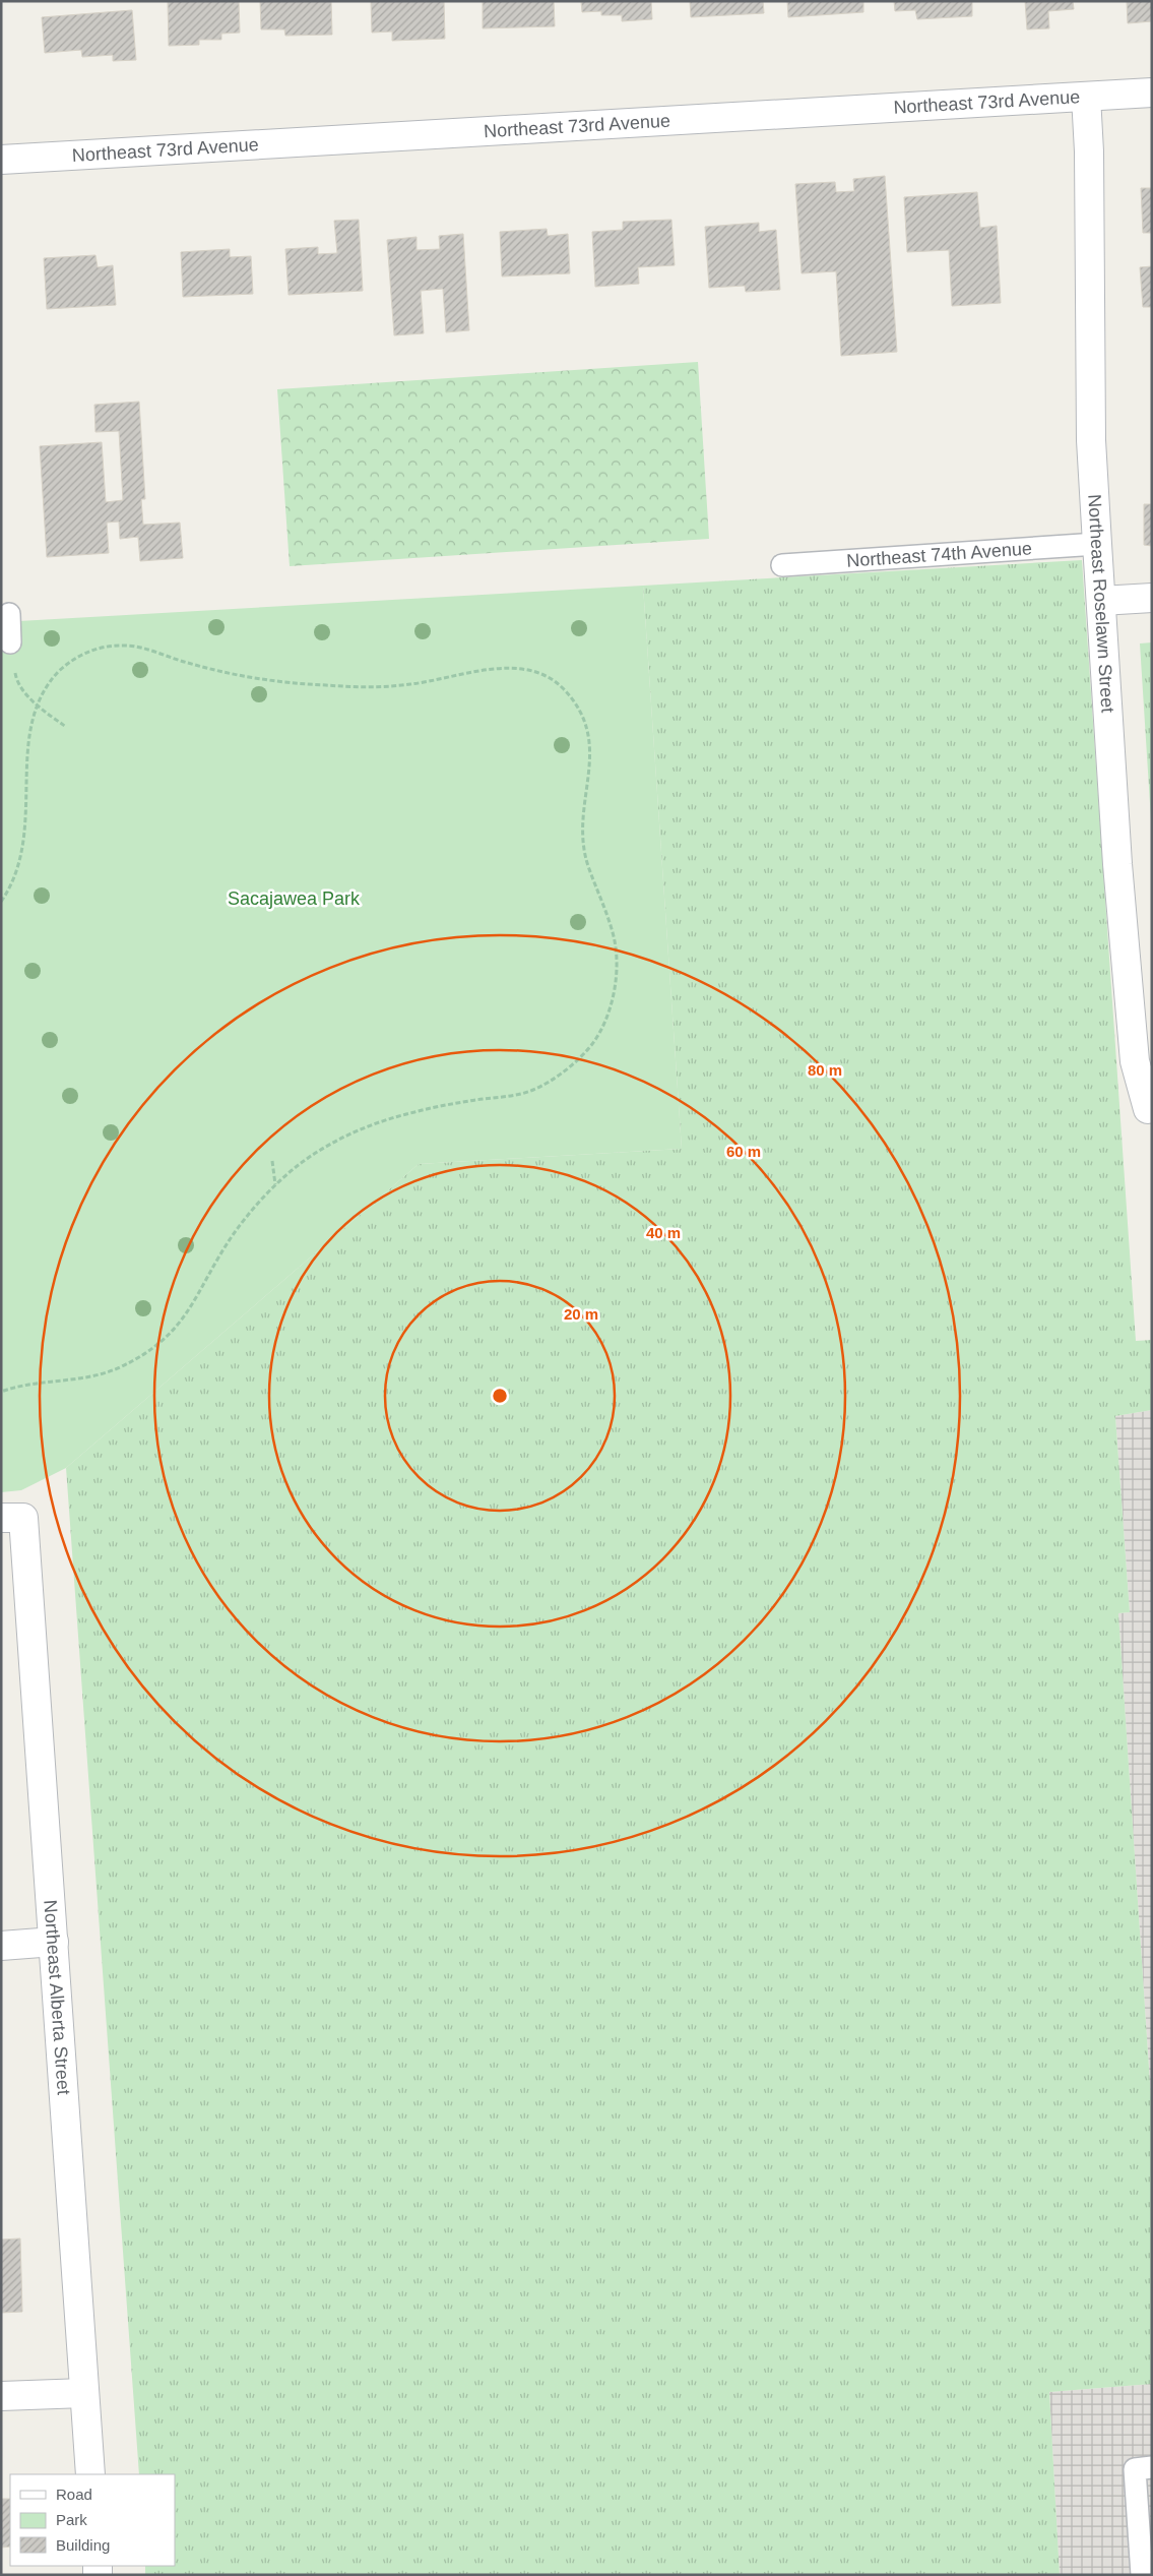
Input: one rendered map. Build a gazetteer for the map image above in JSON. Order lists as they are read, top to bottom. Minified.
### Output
{"streets":{"street":["Northeast 73rd Avenue","Northeast Roselawn Street","Northeast Alberta Street"],"lane":["Northeast 74th Avenue"]},"crossings":[["Northeast 73rd Avenue","Northeast Roselawn Street"],["Northeast 74th Avenue","Northeast Roselawn Street"]],"parks":["Sacajawea Park"],"legend":["Road","Park","Building"],"rings":["80 m","60 m","40 m","20 m"]}
